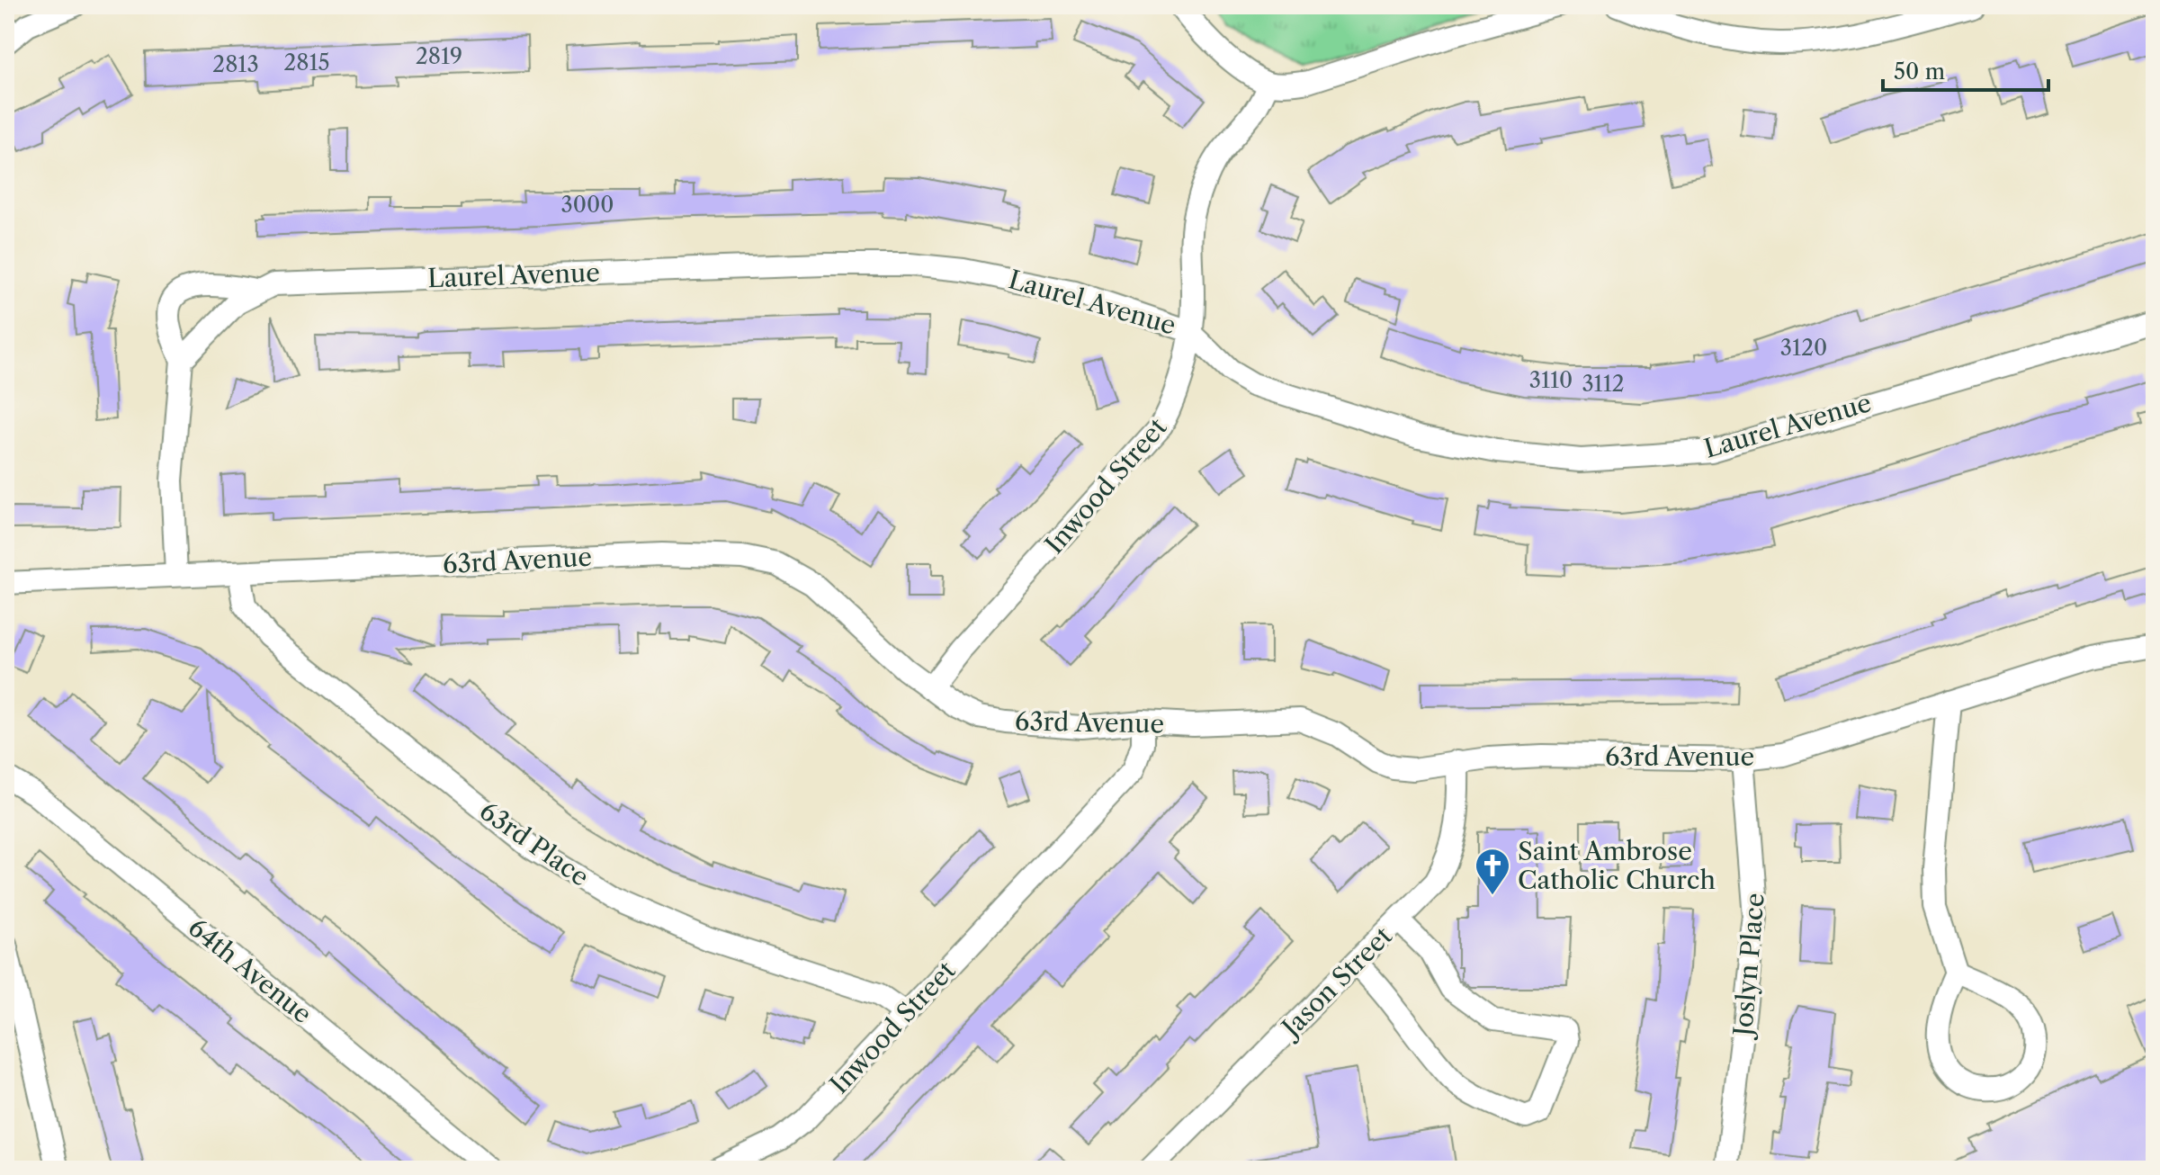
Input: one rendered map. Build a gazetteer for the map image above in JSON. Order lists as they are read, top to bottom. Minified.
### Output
{"streets":{"street":["Laurel Avenue","Inwood Street","63rd Avenue","63rd Place","Joslyn Place","64th Avenue","Jason Street"]},"crossings":[["Laurel Avenue","Inwood Street"],["Inwood Street","63rd Avenue"],["Inwood Street","63rd Place"],["63rd Avenue","63rd Place"],["63rd Avenue","Joslyn Place"],["63rd Avenue","Jason Street"]],"places":{"church":["Saint Ambrose Catholic Church"]},"house_numbers":["2819","2815","2813","3000","3120","3110","3112"],"scale_bar":"50 m"}
